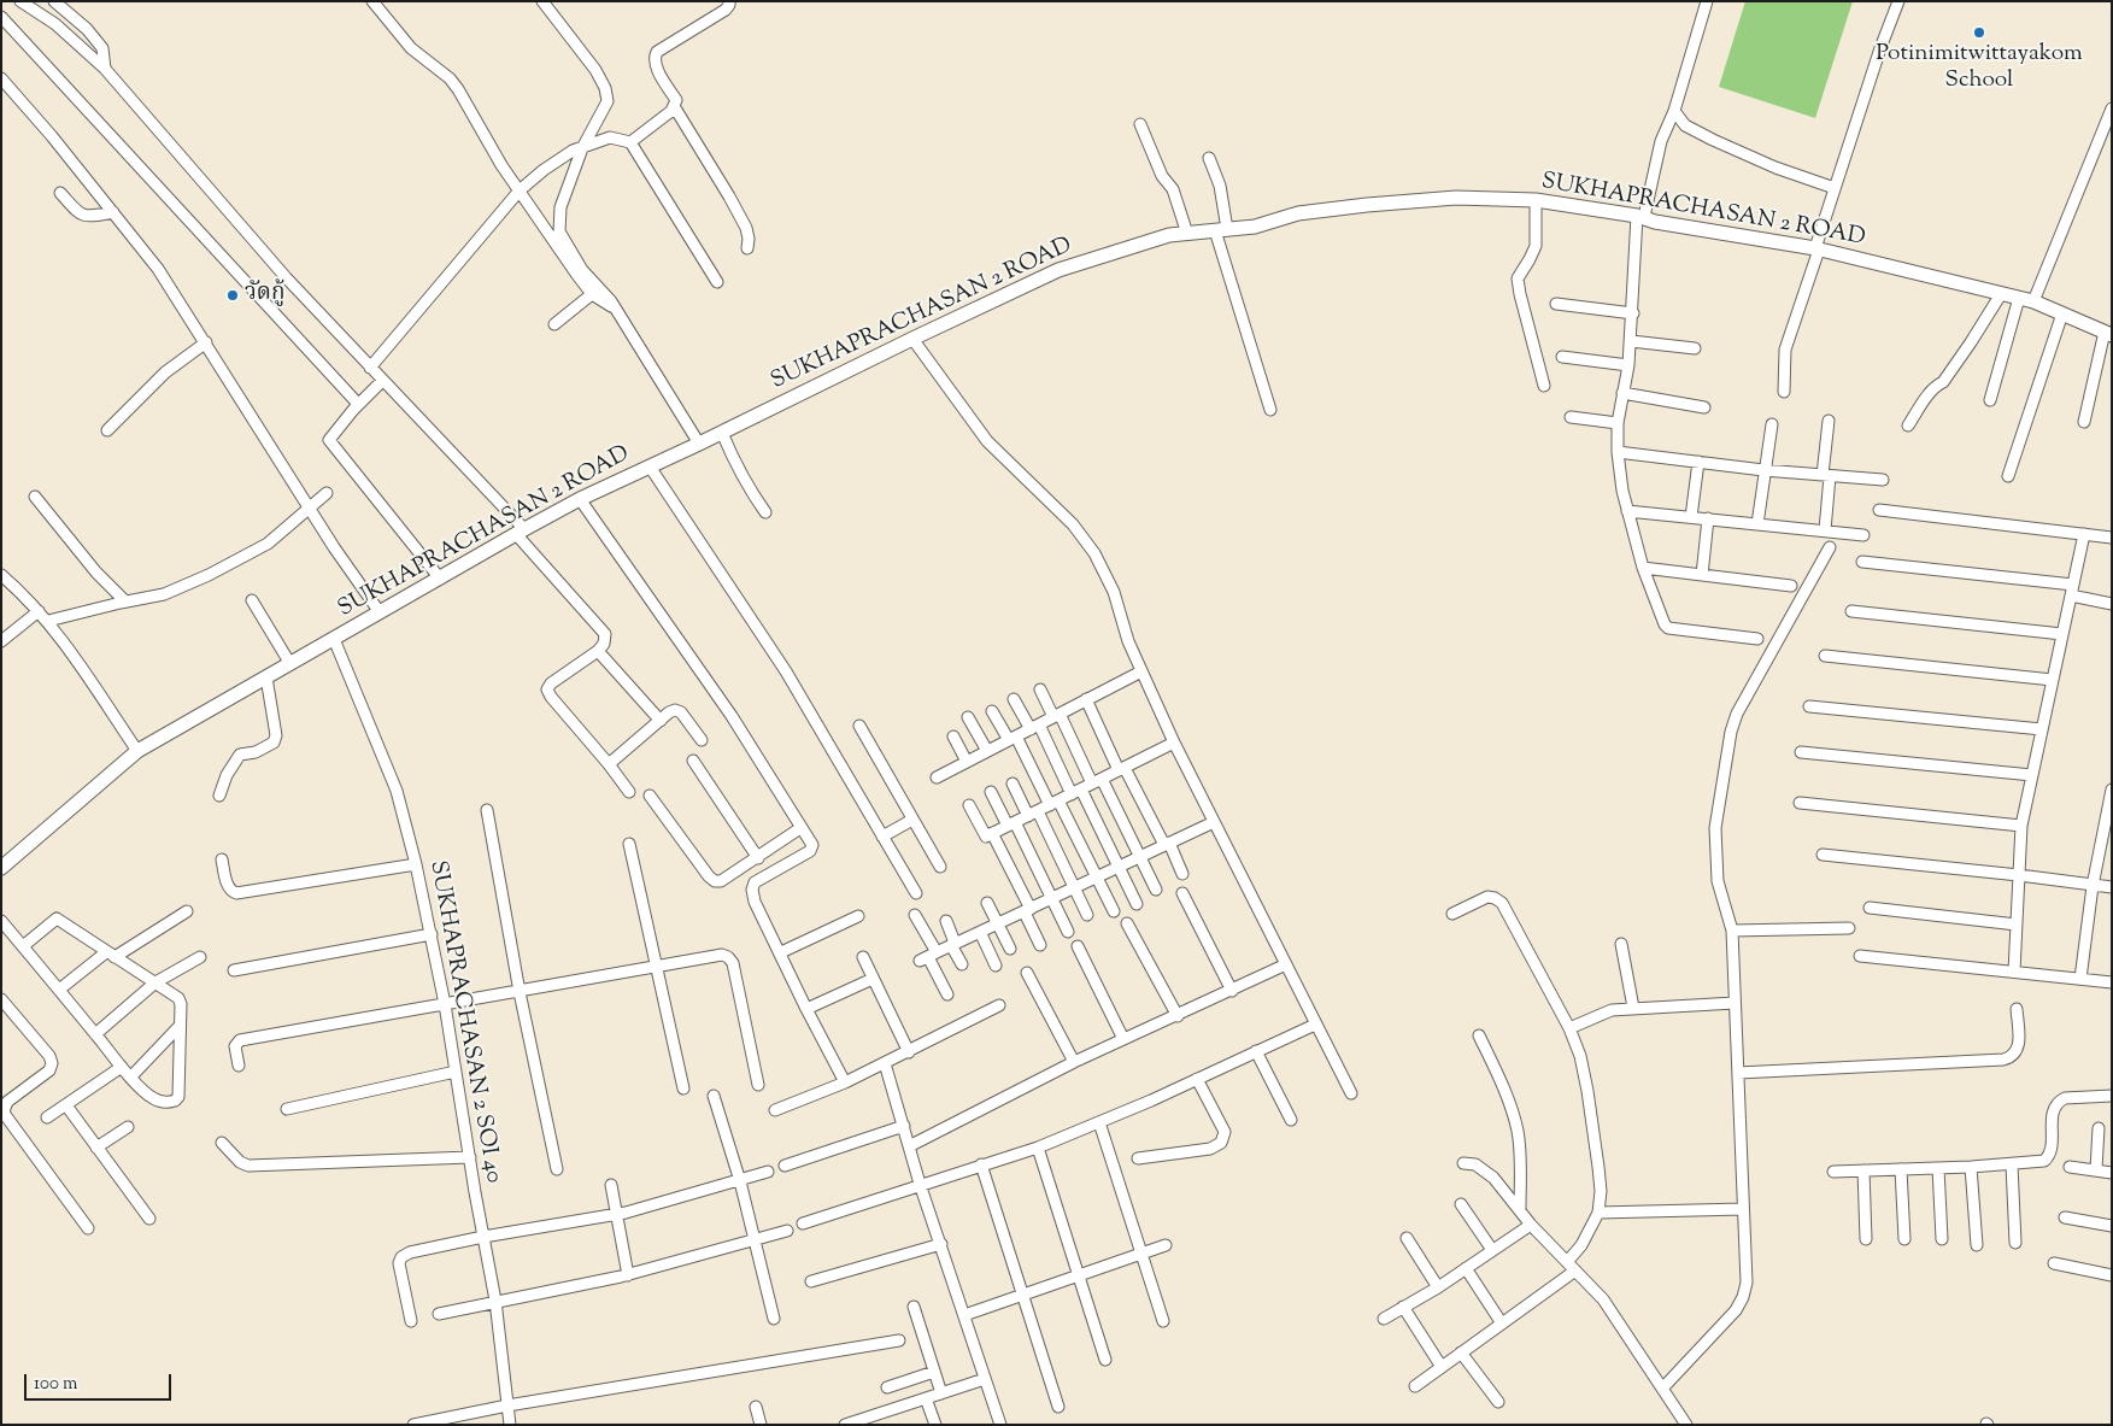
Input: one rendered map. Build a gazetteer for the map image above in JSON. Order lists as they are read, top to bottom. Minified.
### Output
{"streets":{"street":["SUKHAPRACHASAN 2 ROAD","SUKHAPRACHASAN 2 SOI 40"]},"crossings":[["SUKHAPRACHASAN 2 ROAD","SUKHAPRACHASAN 2 SOI 40"]],"places":["Potinimitwittayakom School","วัดกู้"],"scale_bar":"100 m"}
